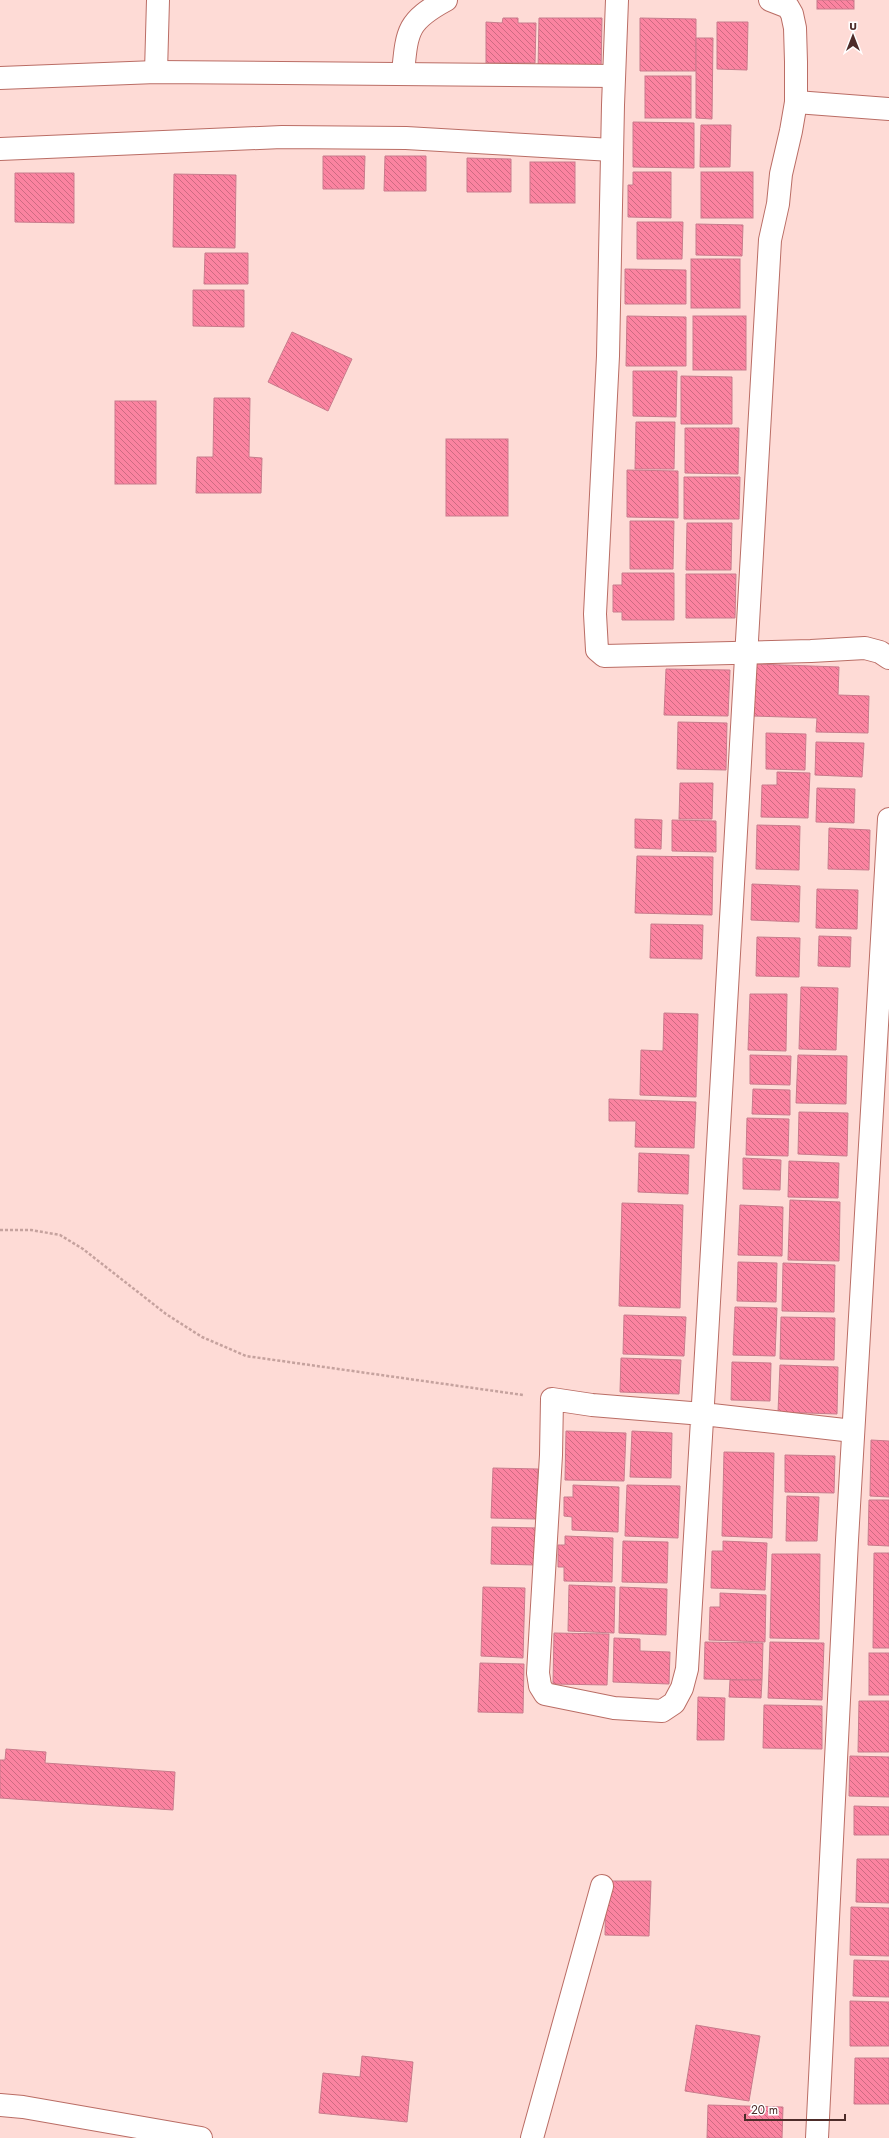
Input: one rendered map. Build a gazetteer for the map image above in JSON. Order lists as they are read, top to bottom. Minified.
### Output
{"scale_bar":"20 m","north":"top"}
